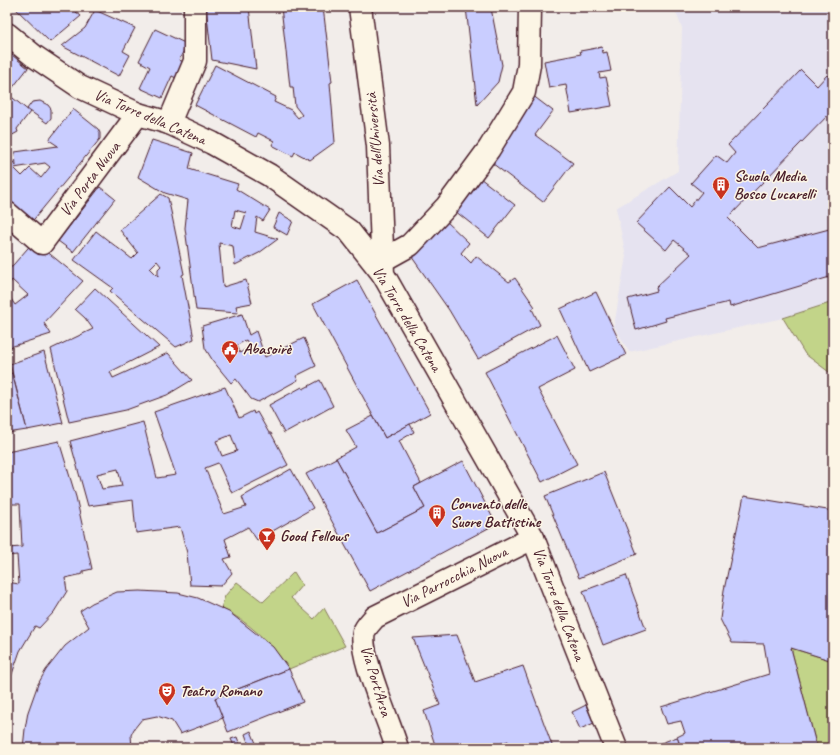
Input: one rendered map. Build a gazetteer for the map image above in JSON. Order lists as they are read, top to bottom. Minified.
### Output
{"streets":{"street":["Via Torre della Catena","Via dell'Università","Via Porta Nuova","Via Parrocchia Nuova","Via Port'Arsa"]},"crossings":[["Via Torre della Catena","Via dell'Università"],["Via Torre della Catena","Via Porta Nuova"],["Via Torre della Catena","Via Parrocchia Nuova"],["Via Parrocchia Nuova","Via Port'Arsa"]],"places":{"building":["Scuola Media Bosco Lucarelli","Convento delle Suore Battistine"],"public building":["Abasoirè"],"bar":["Good Fellows"],"theatre":["Teatro Romano"]}}
